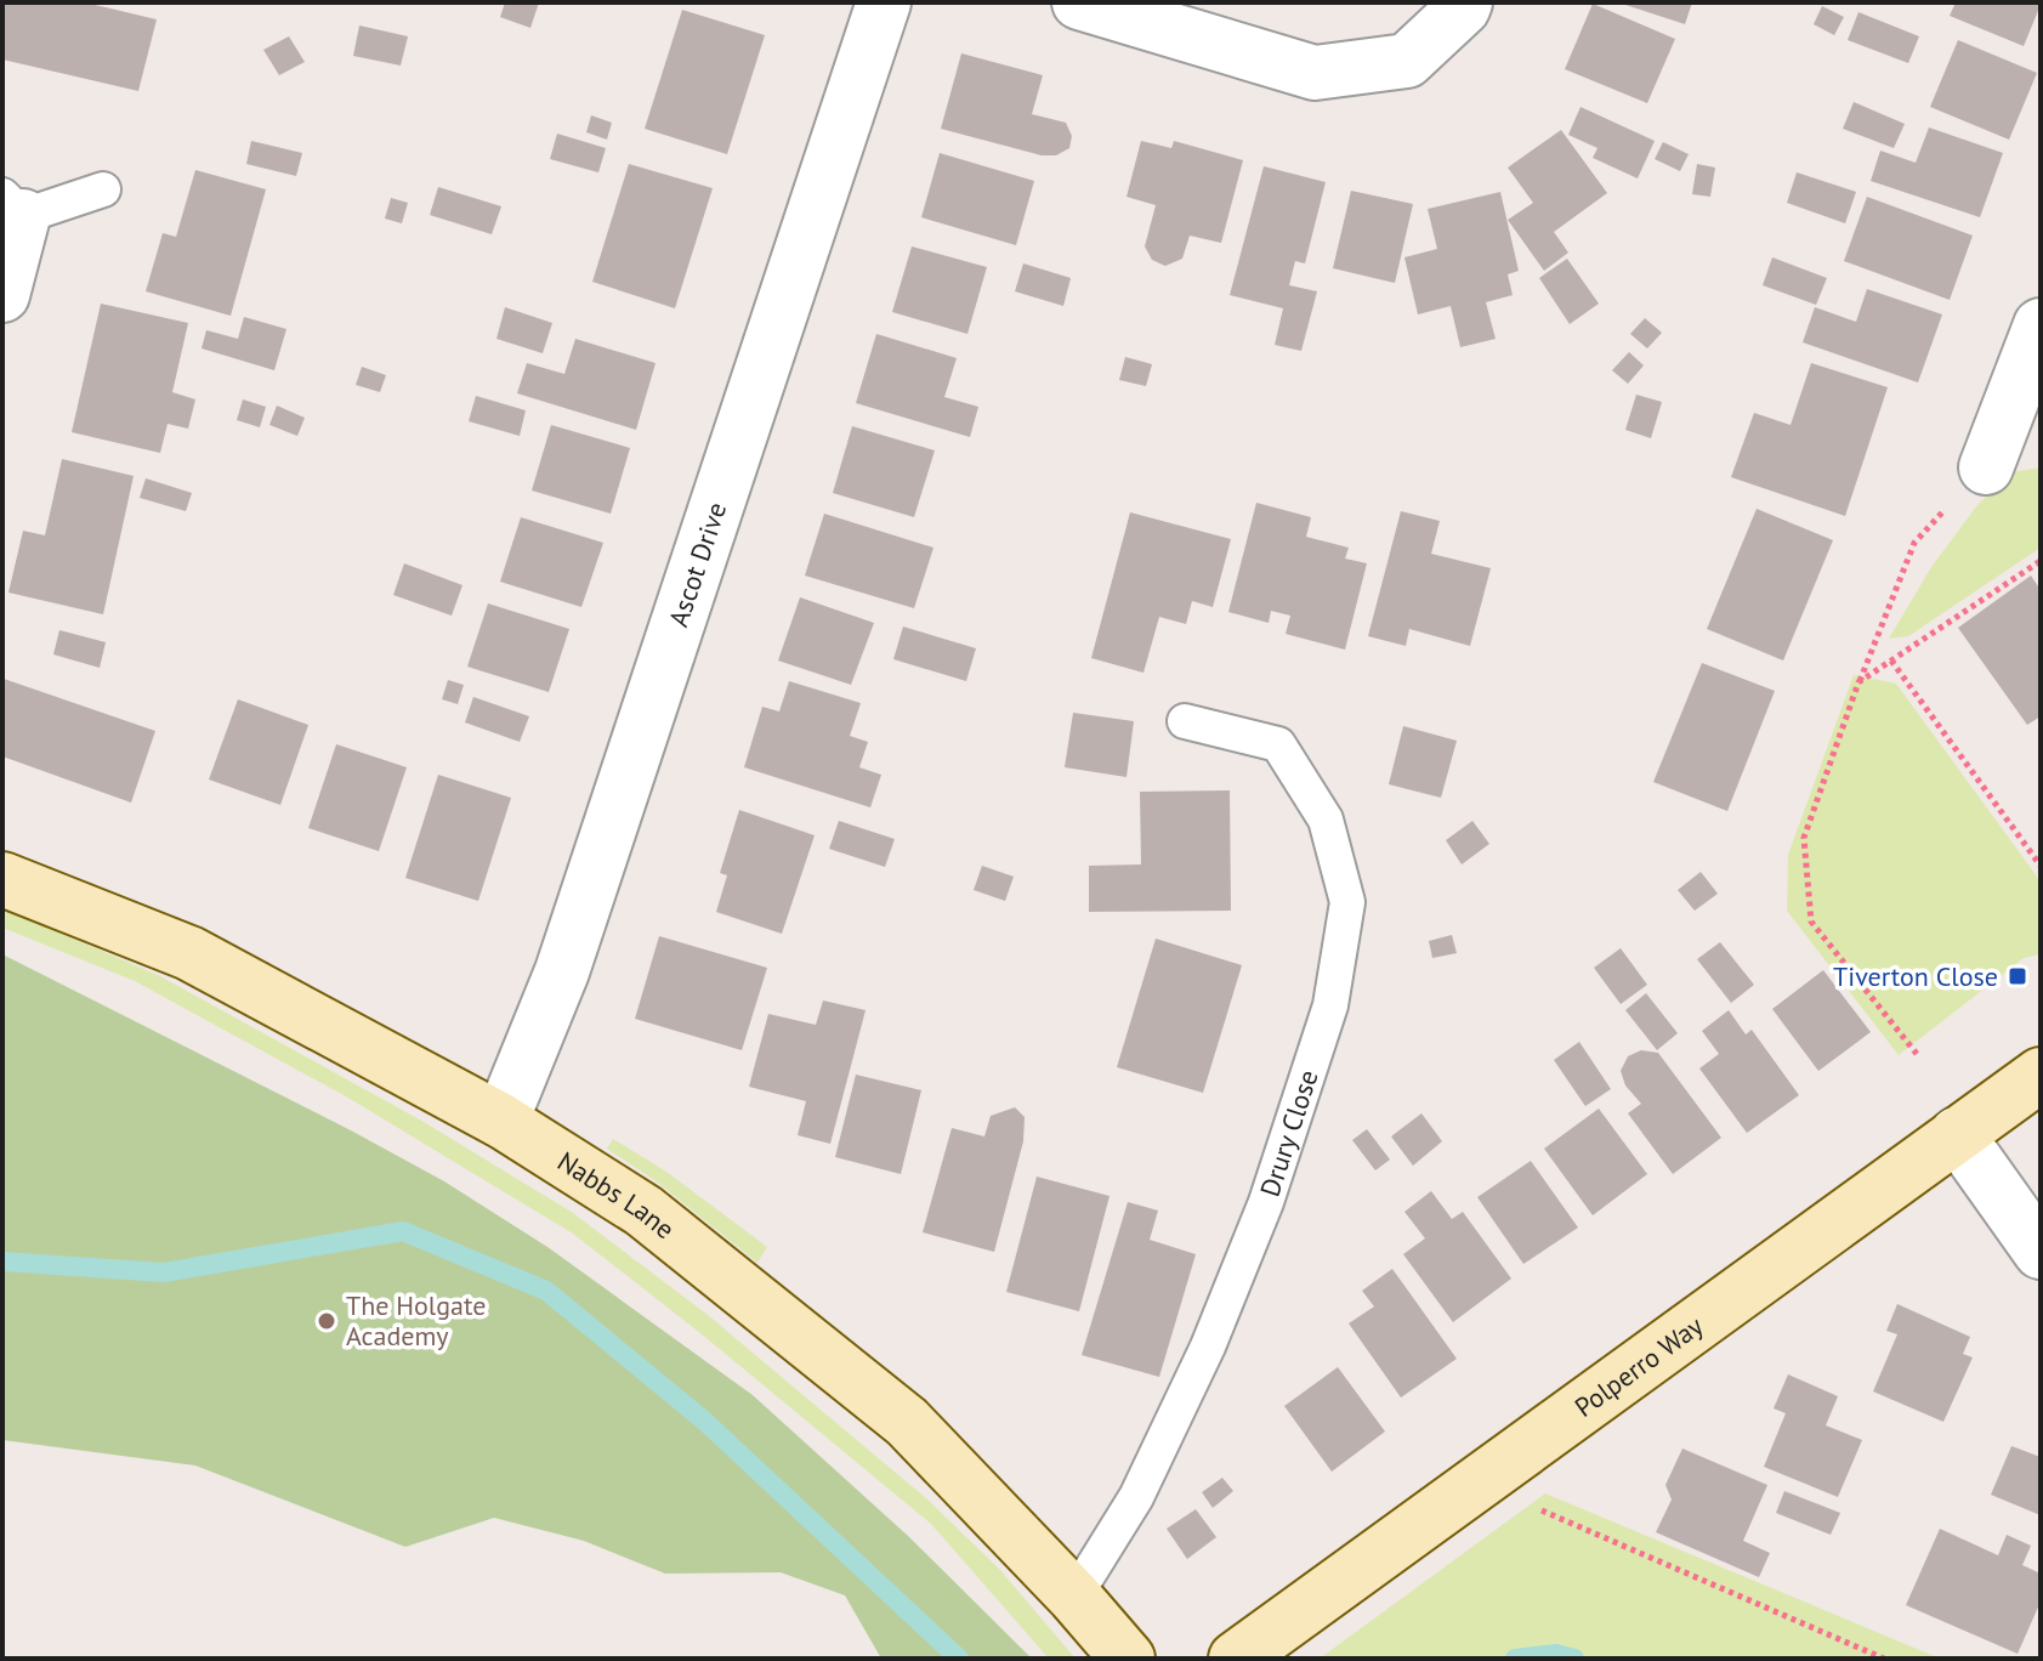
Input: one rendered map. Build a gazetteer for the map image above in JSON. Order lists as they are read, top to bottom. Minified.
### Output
{"streets":{"street":["Ascot Drive","Nabbs Lane","Polperro Way"],"lane":["Drury Close"]},"crossings":[["Ascot Drive","Nabbs Lane"],["Drury Close","Nabbs Lane"]],"places":{"transit":["Tiverton Close"],"other":["The Holgate Academy"]}}
